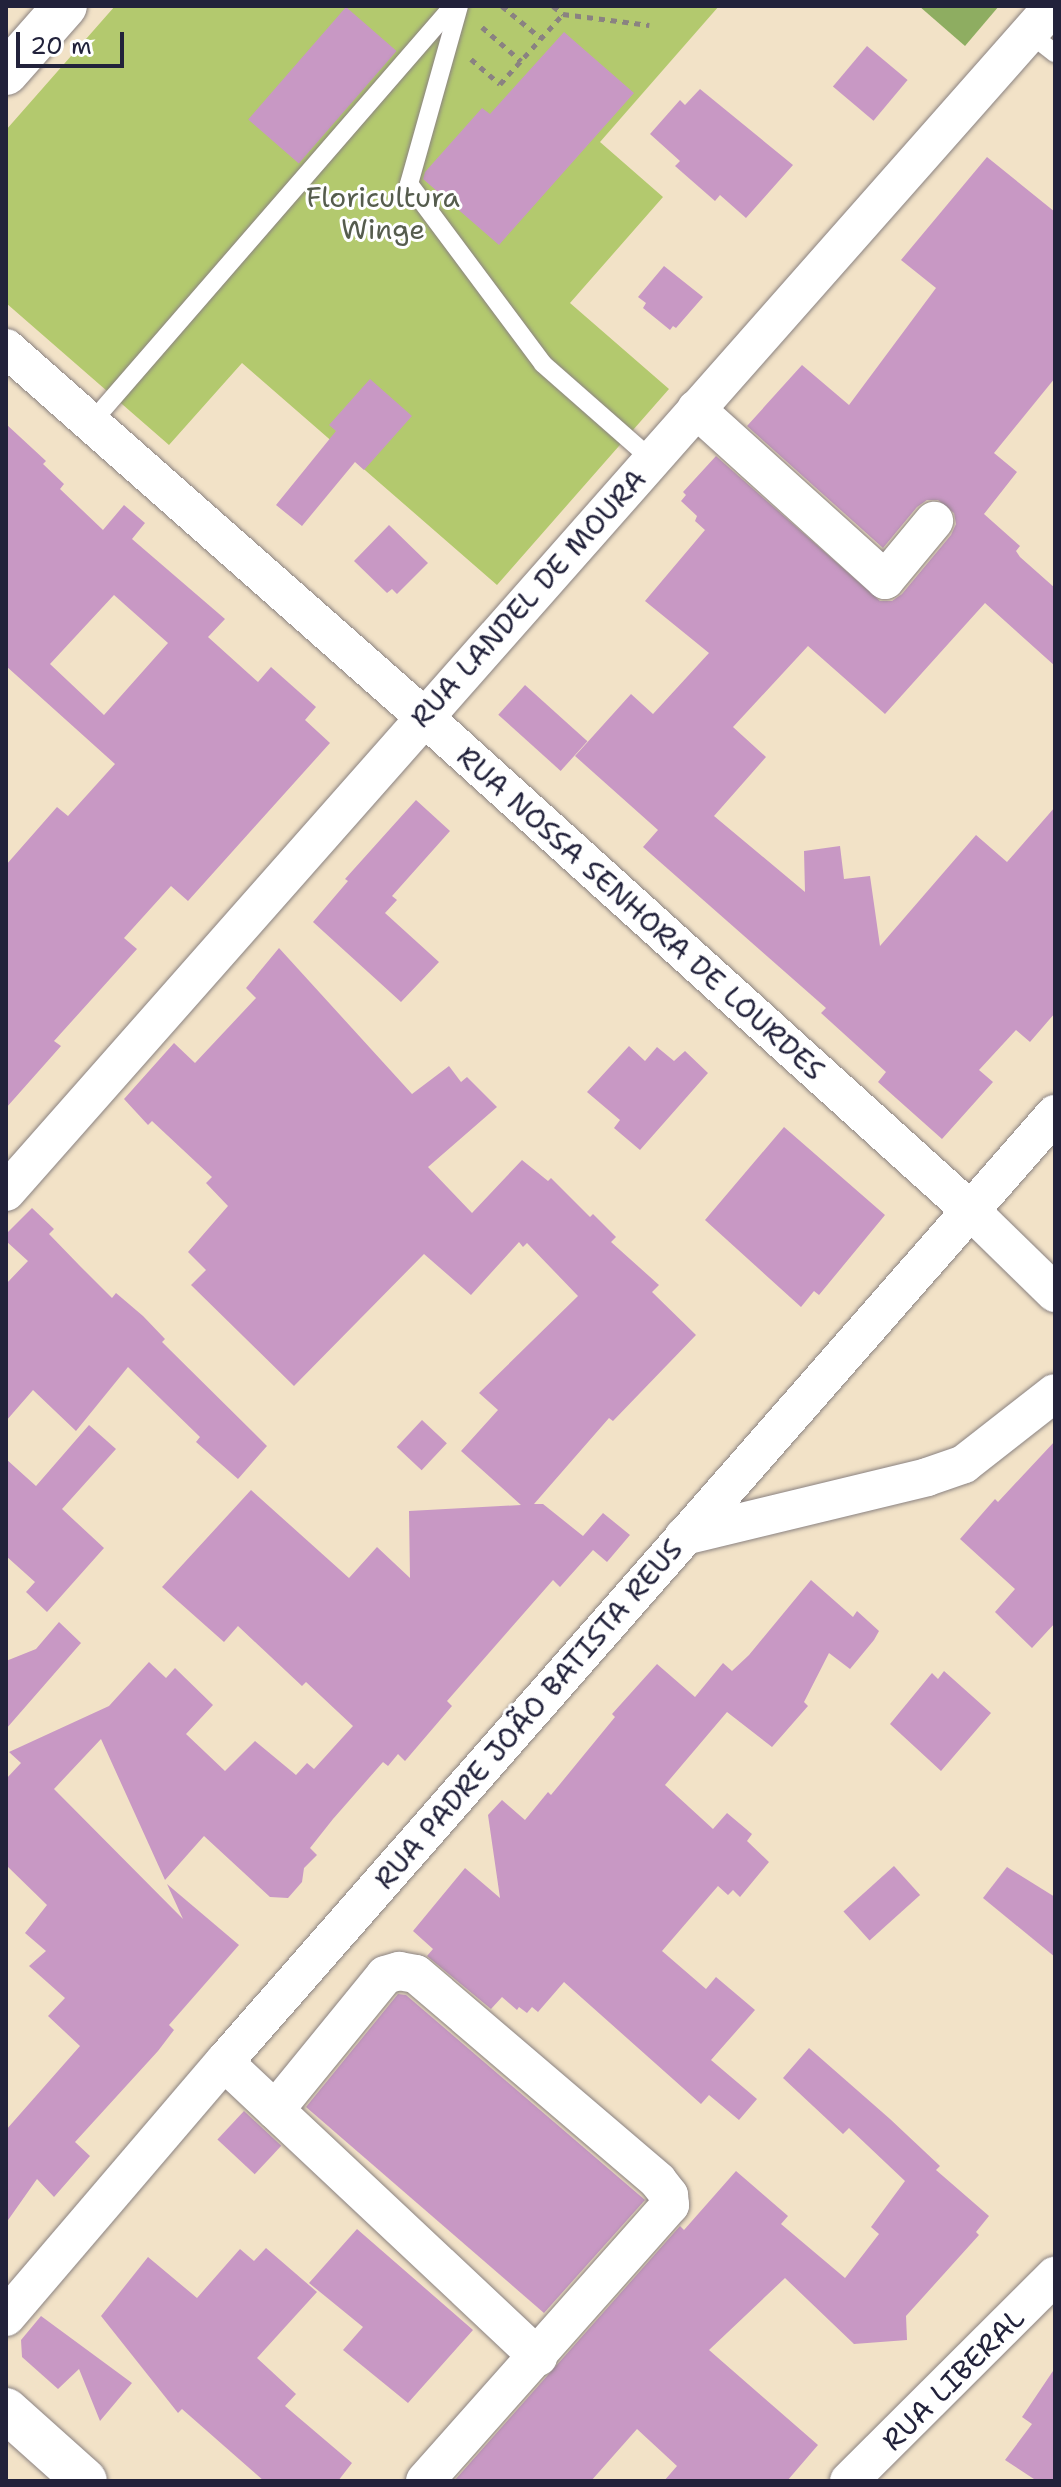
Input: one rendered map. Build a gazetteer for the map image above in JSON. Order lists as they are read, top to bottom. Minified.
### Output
{"streets":{"street":["RUA LANDEL DE MOURA","RUA NOSSA SENHORA DE LOURDES","RUA PADRE JOÃO BATISTA REUS","RUA LIBERAL"]},"crossings":[["RUA LANDEL DE MOURA","RUA NOSSA SENHORA DE LOURDES"],["RUA NOSSA SENHORA DE LOURDES","RUA PADRE JOÃO BATISTA REUS"]],"parks":["Floricultura Winge"],"scale_bar":"20 m"}
